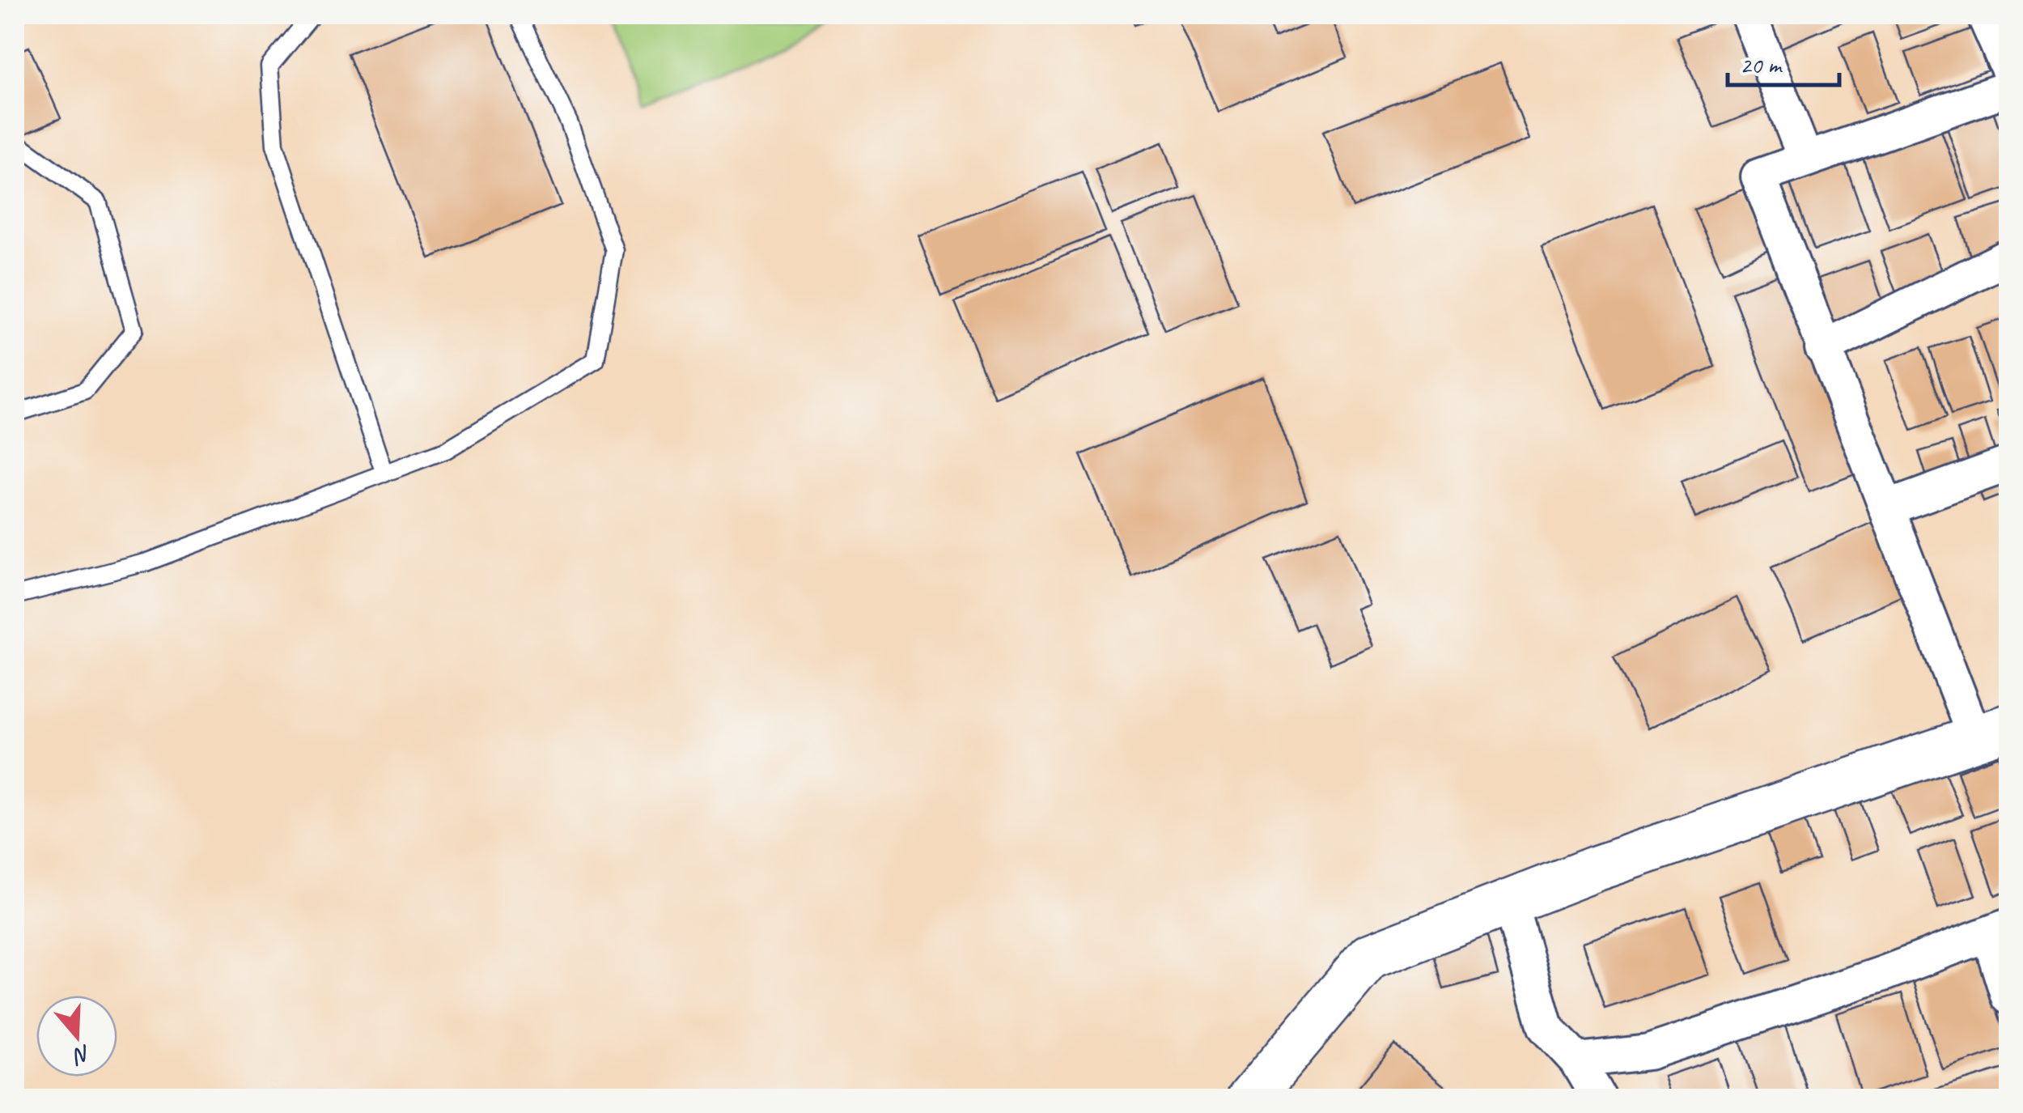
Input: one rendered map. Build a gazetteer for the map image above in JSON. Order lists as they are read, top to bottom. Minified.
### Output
{"scale_bar":"20 m","north":"bottom"}
